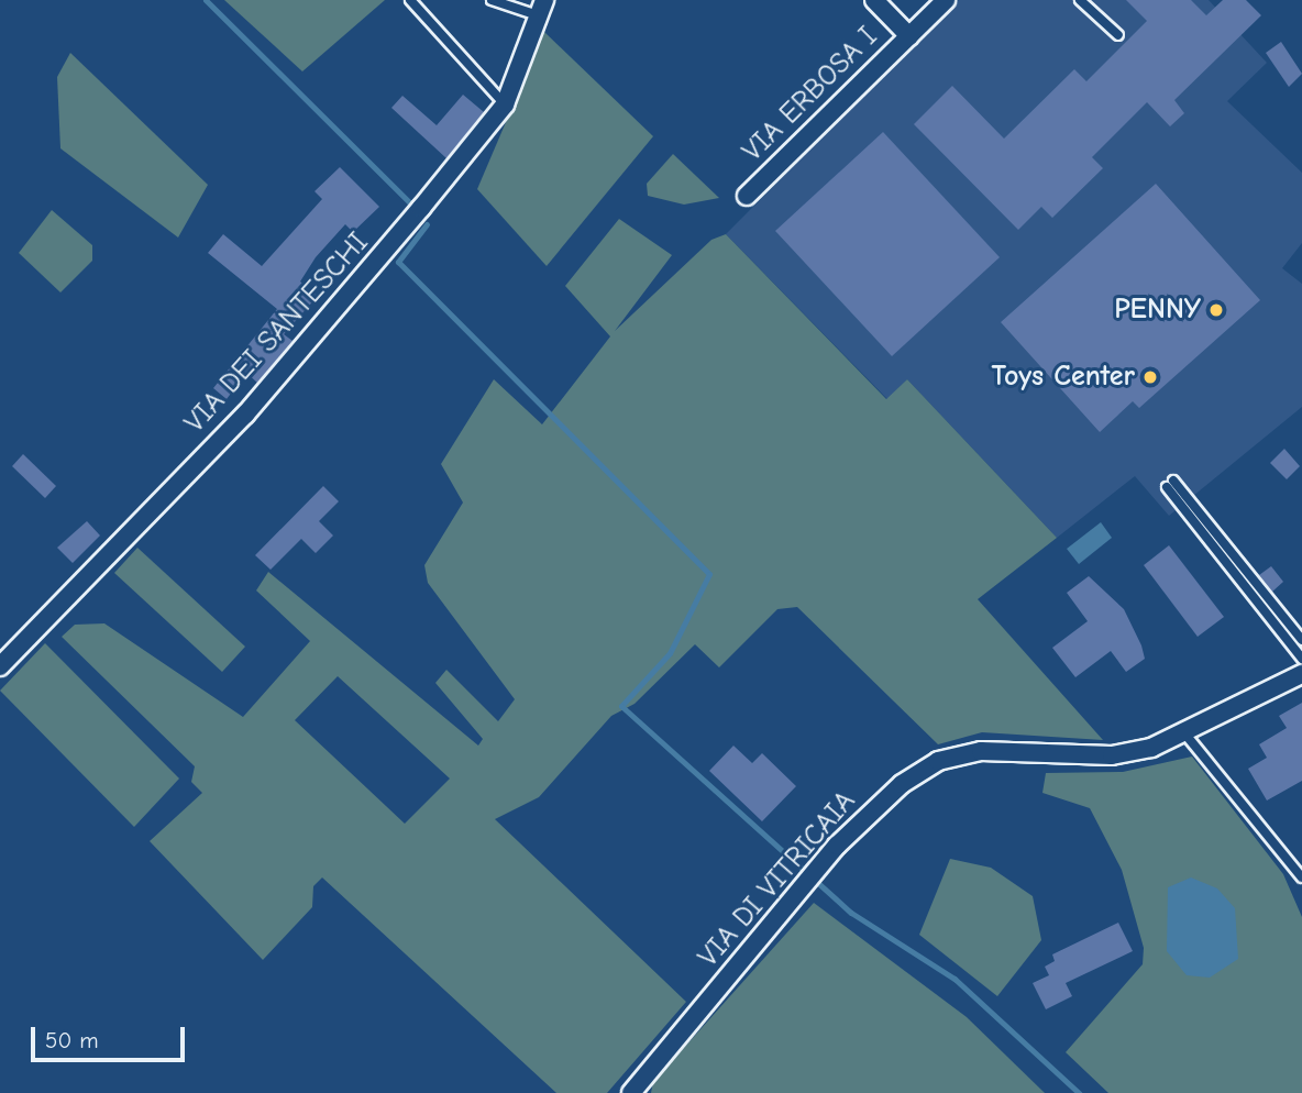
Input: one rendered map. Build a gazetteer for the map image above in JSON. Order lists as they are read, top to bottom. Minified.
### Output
{"streets":{"street":["VIA ERBOSA I","VIA DEI SANTESCHI","VIA DI VITRICAIA"]},"places":["PENNY","Toys Center"],"scale_bar":"50 m"}
